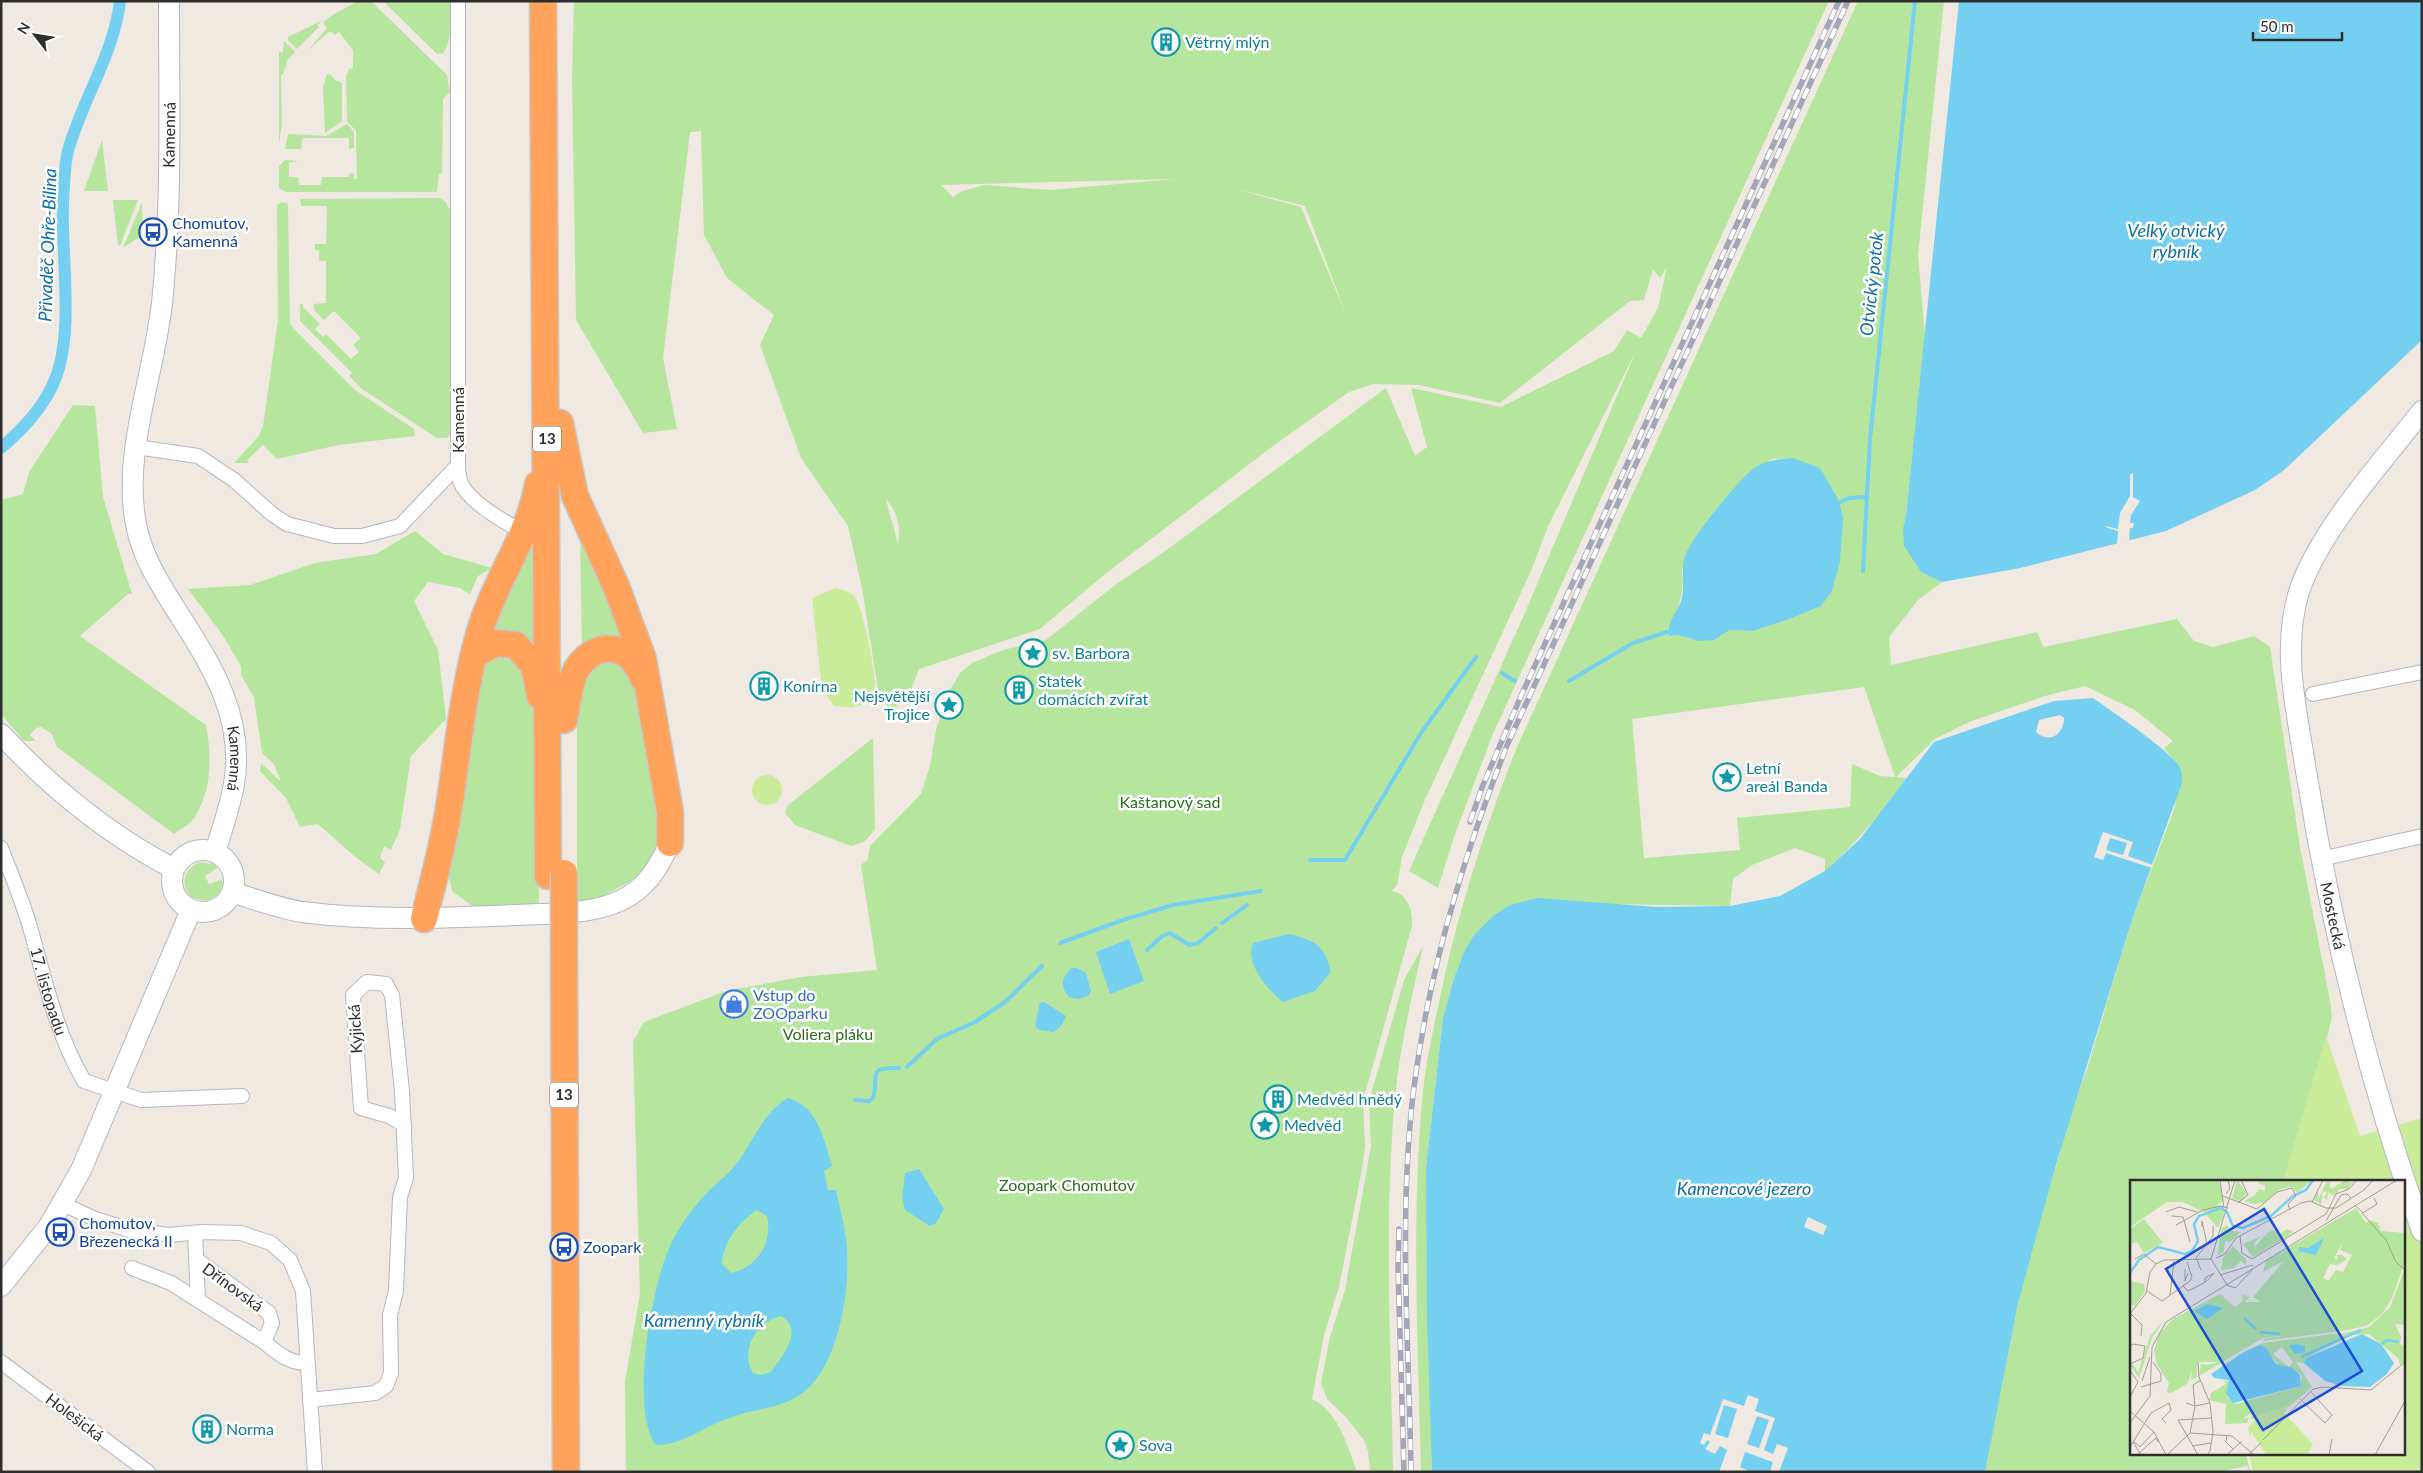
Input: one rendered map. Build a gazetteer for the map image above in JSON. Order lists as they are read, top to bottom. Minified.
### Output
{"streets":{"highway":["13"],"street":["Kamenná","Mostecká","17. listopadu","Kyjická","Dřínovská","Holešická"]},"water":["Velký otvický rybník","Přivaděč Ohře-Bílina","Otvický potok","Kamencové jezero","Kamenný rybník"],"parks":["Kaštanový sad","Voliera pláku","Zoopark Chomutov"],"places":{"building":["Větrný mlýn","Konírna","Statek domácích zvířat","Medvěd hnědý","Norma"],"bus stop":["Chomutov, Kamenná","Chomutov, Březenecká II","Zoopark"],"place":["sv. Barbora","Nejsvětější Trojice","Letní areál Banda","Medvěd","Sova"],"shop":["Vstup do ZOOparku"]},"scale_bar":"50 m","north":"top left"}
